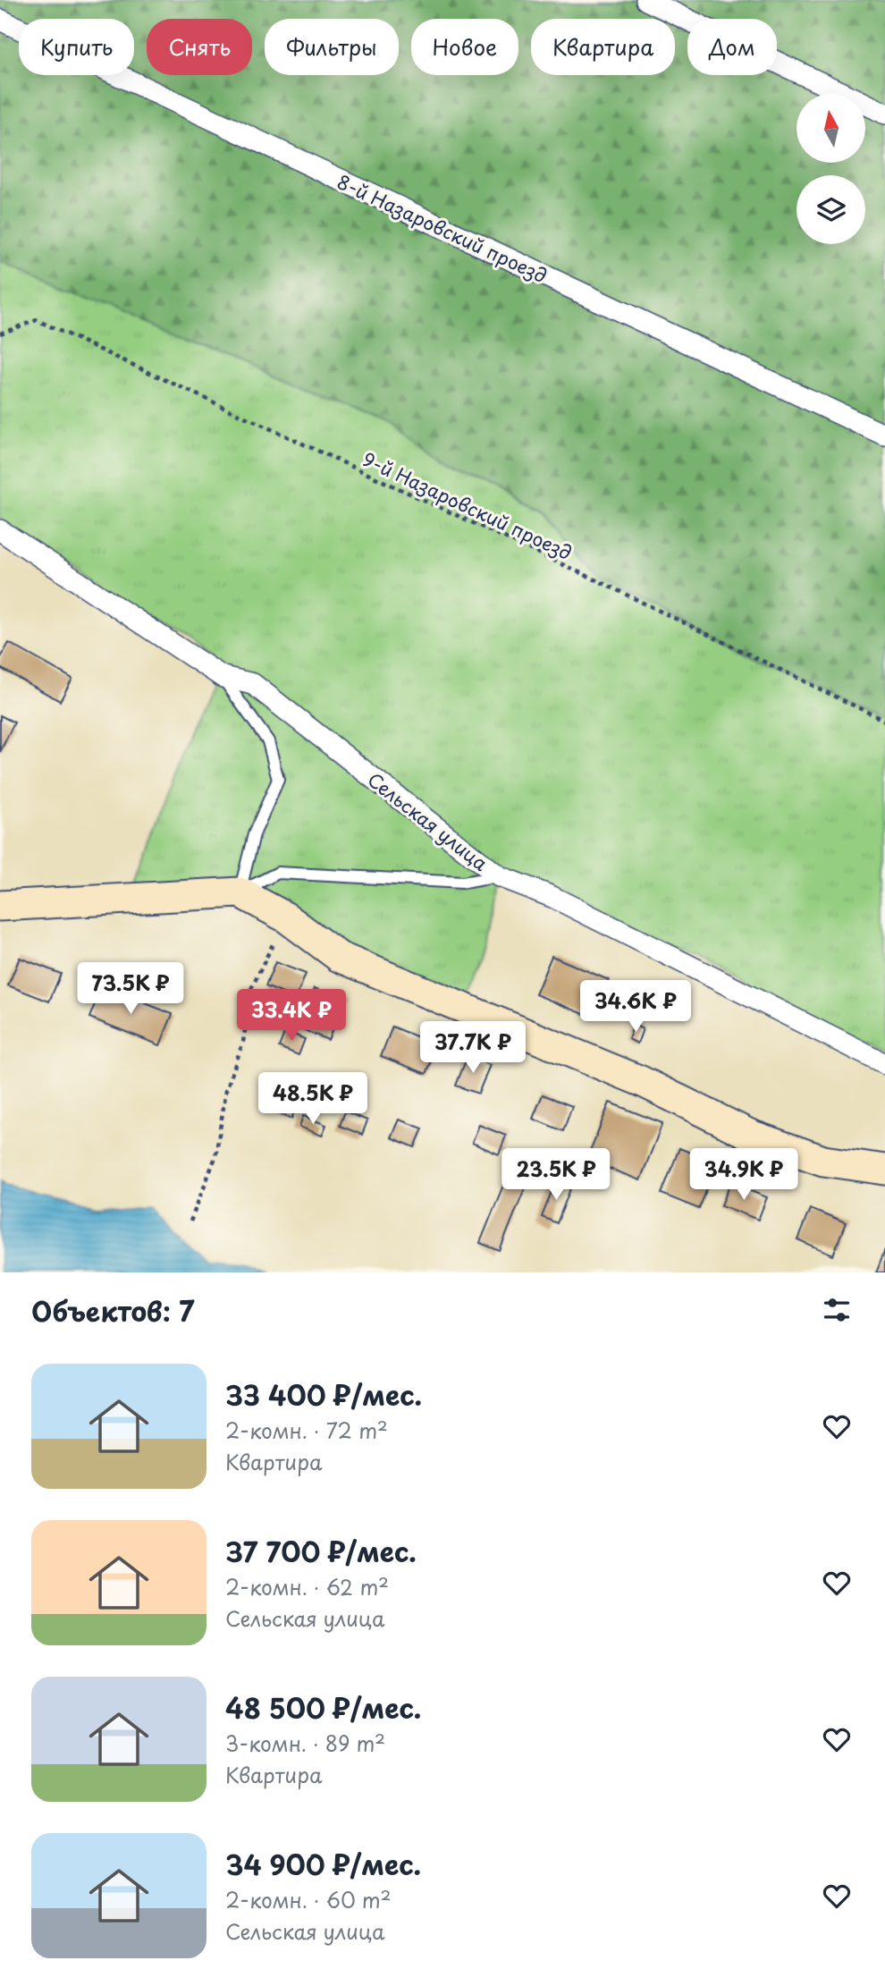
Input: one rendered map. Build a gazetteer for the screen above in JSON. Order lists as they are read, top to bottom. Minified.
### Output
{"streets":{"street":["8-й Назаровский проезд","Сельская улица"],"path":["9-й Назаровский проезд"]},"north":"top","page":{"chip":["Купить","Снять","Фильтры","Новое","Квартира","Дом"],"price":["73.5K ₽","34.6K ₽","33.4K ₽","37.7K ₽","48.5K ₽","23.5K ₽","34.9K ₽"],"heading":"Объектов: 7","list":[{"name":"33 400 ₽/мес.","note":"2-комн. · 72 m² · Квартира"},{"name":"37 700 ₽/мес.","note":"2-комн. · 62 m² · Сельская улица"},{"name":"48 500 ₽/мес.","note":"3-комн. · 89 m² · Квартира"},{"name":"34 900 ₽/мес.","note":"2-комн. · 60 m² · Сельская улица"}]}}
